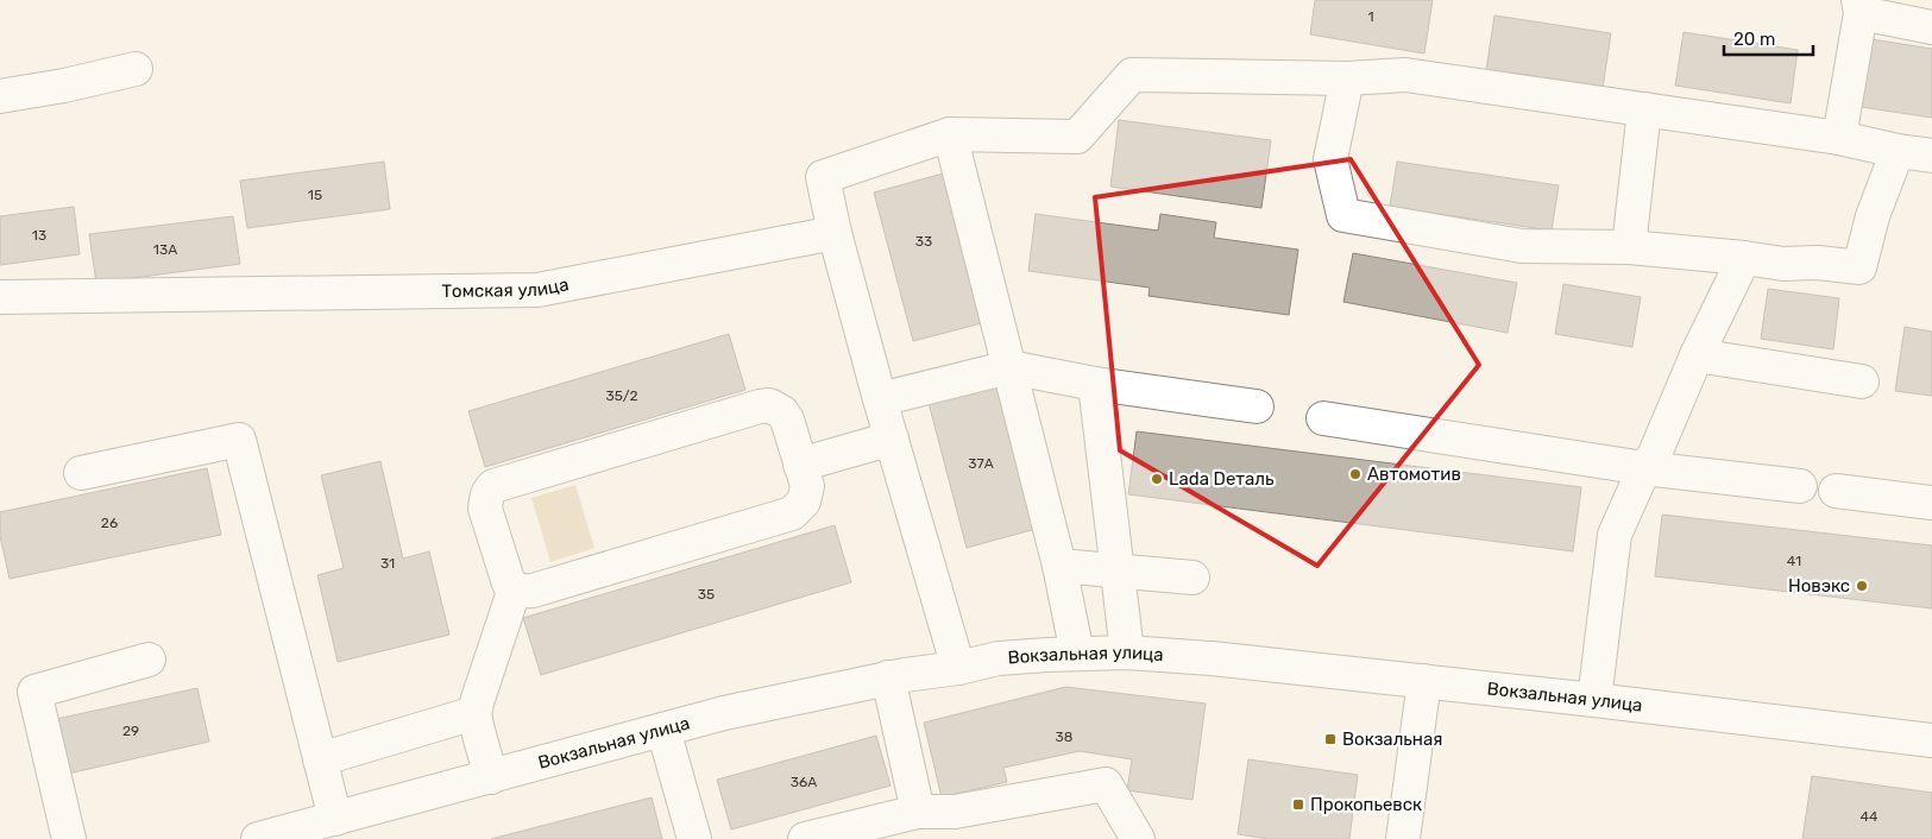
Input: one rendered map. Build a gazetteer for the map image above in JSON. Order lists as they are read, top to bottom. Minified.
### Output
{"streets":{"main road":["Томская улица","Вокзальная улица"]},"places":{"other":["Автомотив","Lada Dеталь","Новэкс"],"transit":["Вокзальная","Прокопьевск"]},"house_numbers":["1","15","13","33","13А","35/2","37А","26","41","31","35","29","38","36А","44"],"scale_bar":"20 m"}
